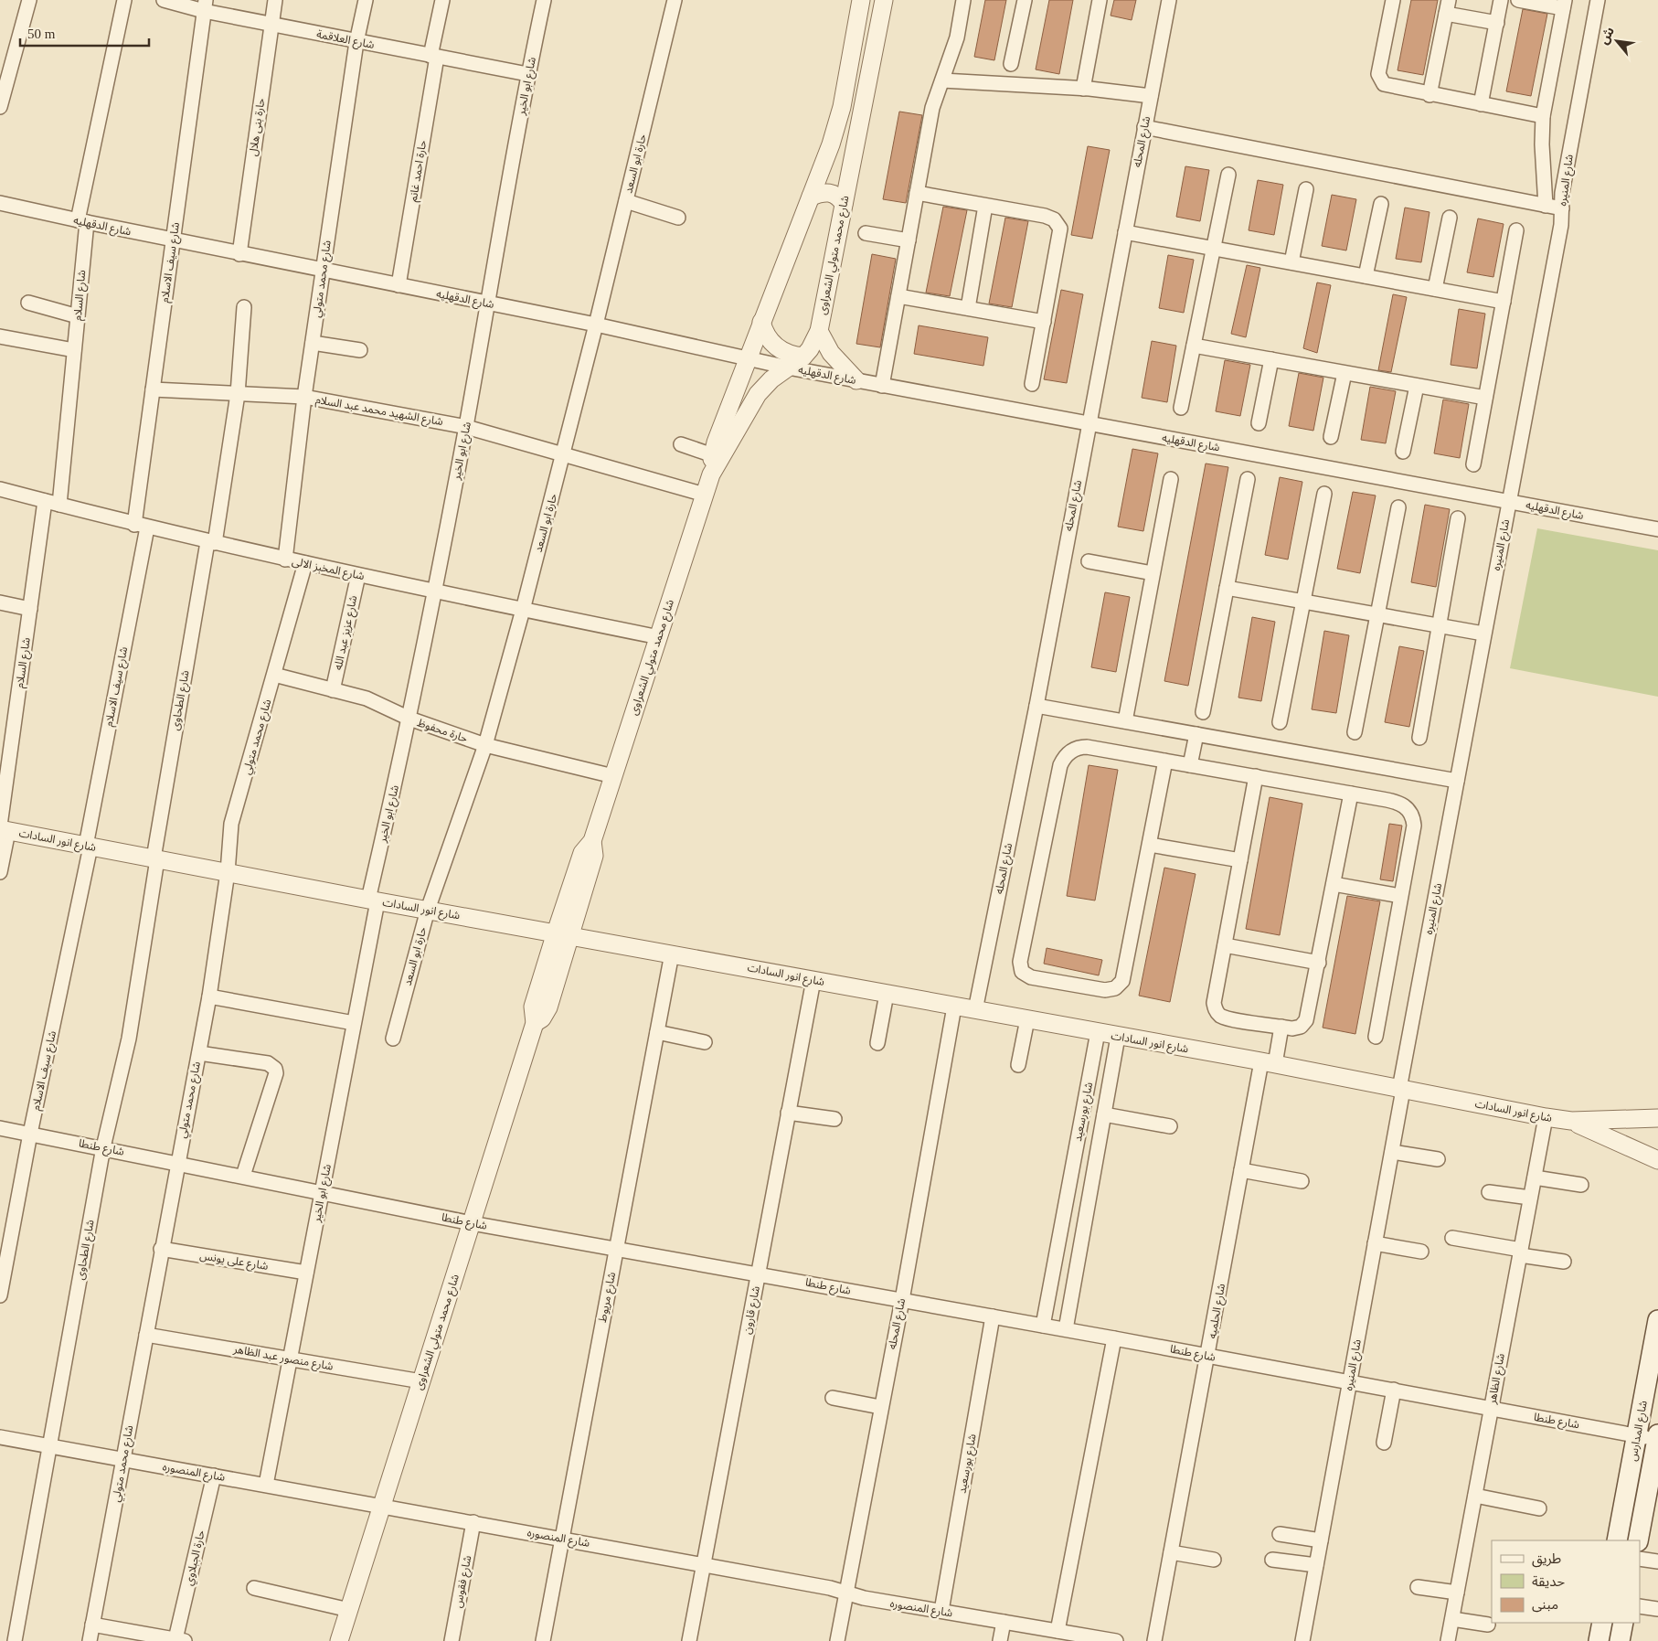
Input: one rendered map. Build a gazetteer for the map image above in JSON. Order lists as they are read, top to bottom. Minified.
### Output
{"streets":{"main road":["شارع المدارس"],"street":["شارع العلاقمة","شارع ابو الخير","حارة بنى هلال","شارع المحله","حارة ابو السعد","حارة احمد غانم","شارع المنيره","شارع الدقهليه","شارع محمد متولي الشعراوى","شارع سيف الاسلام","شارع محمد متولي","شارع السلام","شارع الشهيد محمد عبد السلام","شارع المخبز الالى","شارع عزيز عبد الله","شارع الطحاوى","حارة محفوظ","شارع انور السادات","شارع بورسعيد","شارع طنطا","شارع على يونس","شارع مريوط","شارع قارون","شارع الحلميه","شارع منصور عبد الظاهر","شارع الظاهر","شارع المنصوره","حارة الجبلاوي","شارع فقوس"]},"crossings":[["شارع العلاقمة","شارع ابو الخير"],["شارع العلاقمة","حارة بنى هلال"],["شارع العلاقمة","حارة احمد غانم"],["شارع العلاقمة","شارع سيف الاسلام"],["شارع العلاقمة","شارع محمد متولي"],["شارع ابو الخير","شارع الدقهليه"],["شارع ابو الخير","شارع الشهيد محمد عبد السلام"],["شارع ابو الخير","شارع المخبز الالى"],["شارع ابو الخير","حارة محفوظ"],["شارع ابو الخير","شارع انور السادات"],["شارع ابو الخير","شارع طنطا"],["شارع ابو الخير","شارع على يونس"],["شارع ابو الخير","شارع منصور عبد الظاهر"],["شارع ابو الخير","شارع المنصوره"],["حارة بنى هلال","شارع الدقهليه"],["شارع المحله","شارع الدقهليه"],["شارع المحله","شارع انور السادات"],["شارع المحله","شارع طنطا"],["شارع المحله","شارع المنصوره"],["حارة ابو السعد","شارع الدقهليه"],["حارة ابو السعد","شارع الشهيد محمد عبد السلام"],["حارة ابو السعد","شارع المخبز الالى"],["حارة ابو السعد","حارة محفوظ"],["حارة ابو السعد","شارع انور السادات"],["حارة احمد غانم","شارع الدقهليه"],["شارع المنيره","شارع الدقهليه"],["شارع المنيره","شارع انور السادات"],["شارع المنيره","شارع طنطا"],["شارع الدقهليه","شارع محمد متولي الشعراوى"],["شارع الدقهليه","شارع سيف الاسلام"],["شارع الدقهليه","شارع محمد متولي"],["شارع الدقهليه","شارع السلام"],["شارع محمد متولي الشعراوى","شارع الشهيد محمد عبد السلام"],["شارع محمد متولي الشعراوى","شارع المخبز الالى"],["شارع محمد متولي الشعراوى","حارة محفوظ"],["شارع محمد متولي الشعراوى","شارع انور السادات"],["شارع محمد متولي الشعراوى","شارع طنطا"],["شارع محمد متولي الشعراوى","شارع منصور عبد الظاهر"],["شارع محمد متولي الشعراوى","شارع المنصوره"],["شارع سيف الاسلام","شارع الشهيد محمد عبد السلام"],["شارع سيف الاسلام","شارع المخبز الالى"],["شارع سيف الاسلام","شارع انور السادات"],["شارع سيف الاسلام","شارع طنطا"],["شارع محمد متولي","شارع الشهيد محمد عبد السلام"],["شارع محمد متولي","شارع المخبز الالى"],["شارع محمد متولي","حارة محفوظ"],["شارع محمد متولي","شارع انور السادات"],["شارع محمد متولي","شارع طنطا"],["شارع محمد متولي","شارع على يونس"],["شارع محمد متولي","شارع منصور عبد الظاهر"],["شارع محمد متولي","شارع المنصوره"],["شارع السلام","شارع المخبز الالى"],["شارع السلام","شارع انور السادات"],["شارع الشهيد محمد عبد السلام","شارع الطحاوى"],["شارع المخبز الالى","شارع عزيز عبد الله"],["شارع المخبز الالى","شارع الطحاوى"],["شارع عزيز عبد الله","حارة محفوظ"],["شارع الطحاوى","شارع انور السادات"],["شارع الطحاوى","شارع طنطا"],["شارع الطحاوى","شارع المنصوره"],["شارع انور السادات","شارع بورسعيد"],["شارع انور السادات","شارع مريوط"],["شارع انور السادات","شارع قارون"],["شارع انور السادات","شارع الحلميه"],["شارع انور السادات","شارع الظاهر"],["شارع بورسعيد","شارع طنطا"],["شارع بورسعيد","شارع المنصوره"],["شارع طنطا","شارع مريوط"],["شارع طنطا","شارع قارون"],["شارع طنطا","شارع الحلميه"],["شارع طنطا","شارع الظاهر"],["شارع طنطا","شارع المدارس"],["شارع مريوط","شارع المنصوره"],["شارع قارون","شارع المنصوره"],["شارع المنصوره","حارة الجبلاوي"],["شارع المنصوره","شارع فقوس"]],"legend":["طريق","حديقة","مبنى"],"scale_bar":"50 m","north":"top left"}
